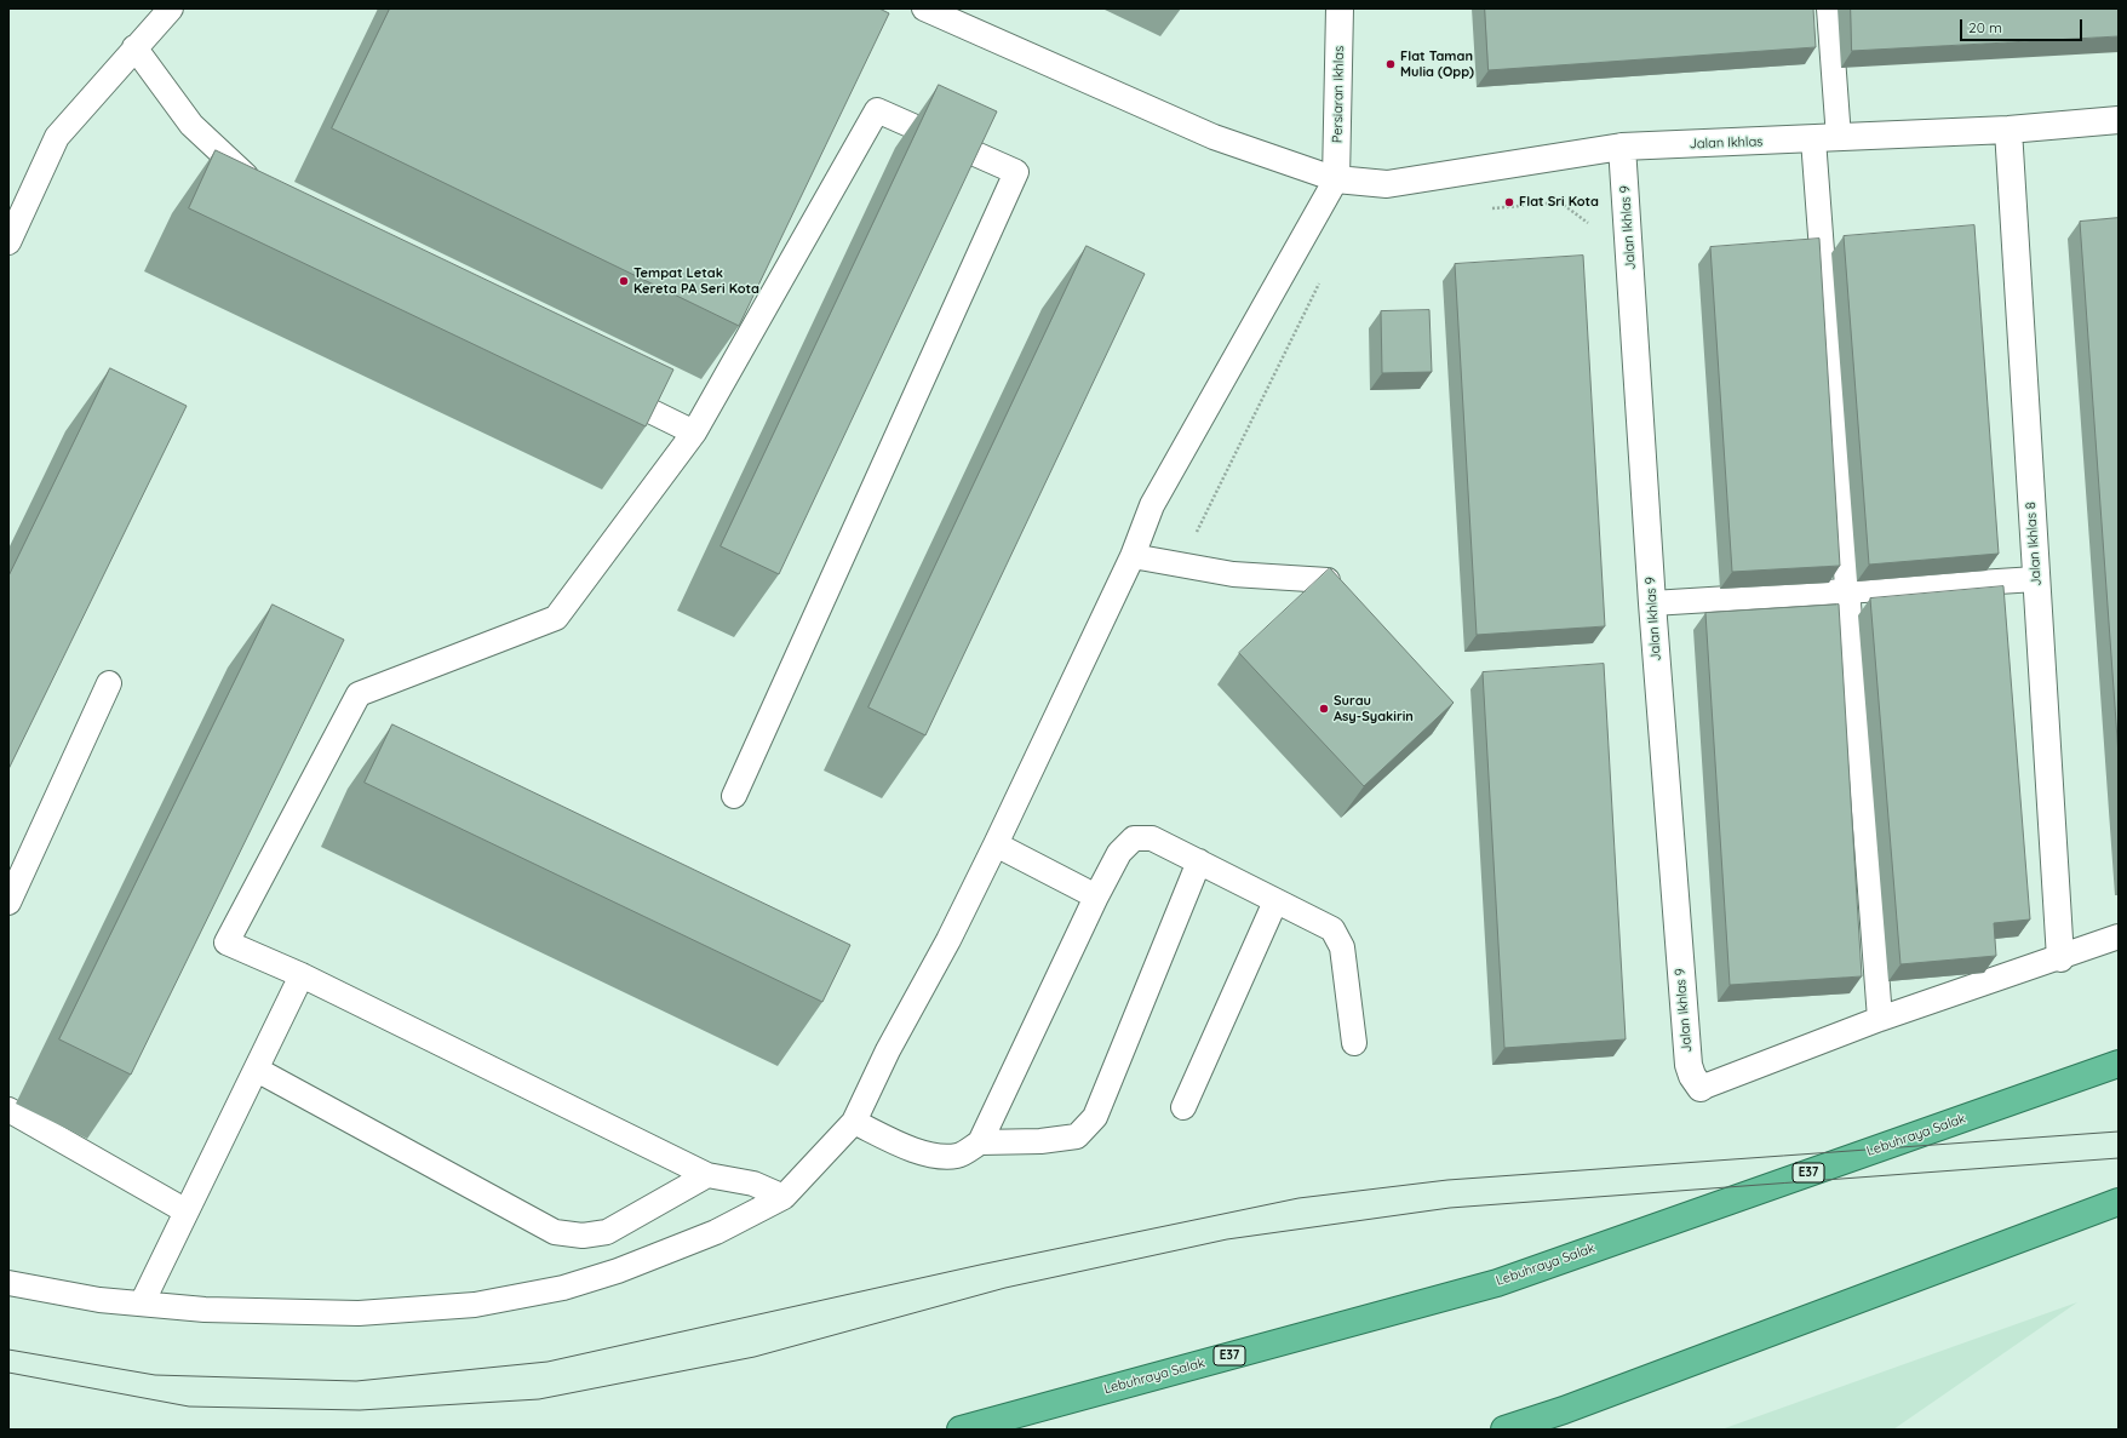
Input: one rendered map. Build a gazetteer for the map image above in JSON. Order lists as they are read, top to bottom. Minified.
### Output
{"streets":{"highway":["Lebuhraya Salak","E37"],"street":["Persiaran Ikhlas","Jalan Ikhlas","Jalan Ikhlas 9","Jalan Ikhlas 8"]},"crossings":[["Persiaran Ikhlas","Jalan Ikhlas"],["Jalan Ikhlas","Jalan Ikhlas 9"],["Jalan Ikhlas","Jalan Ikhlas 8"]],"places":["Flat Taman Mulia (Opp)","Flat Sri Kota","Tempat Letak Kereta PA Seri Kota","Surau Asy-Syakirin"],"scale_bar":"20 m"}
